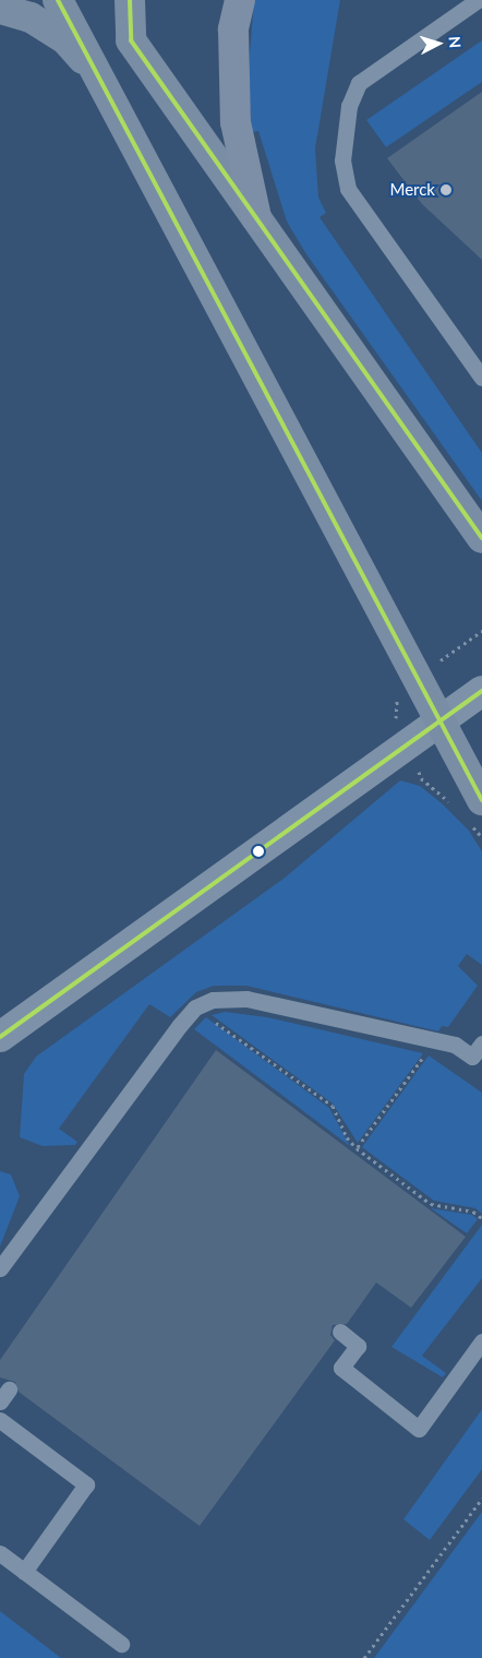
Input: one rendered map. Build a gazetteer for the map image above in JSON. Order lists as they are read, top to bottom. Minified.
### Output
{"places":["Merck"],"north":"right"}
